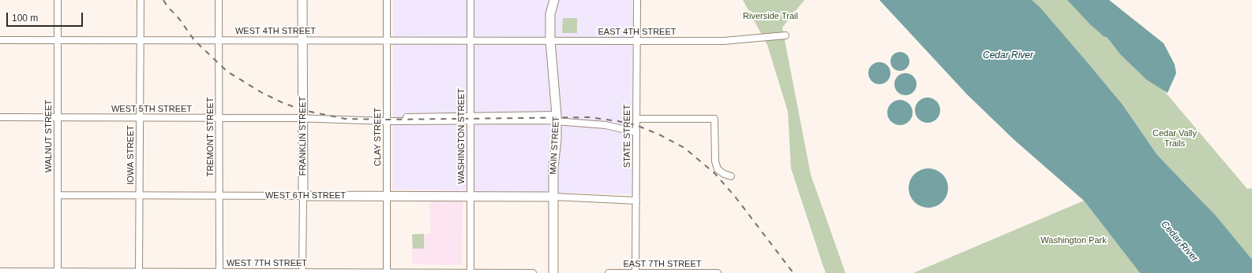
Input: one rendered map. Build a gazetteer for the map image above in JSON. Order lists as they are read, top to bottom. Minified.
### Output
{"streets":{"street":["WEST 4TH STREET","EAST 4TH STREET","WEST 5TH STREET","WALNUT STREET","FRANKLIN STREET","WASHINGTON STREET","STATE STREET","TREMONT STREET","CLAY STREET","MAIN STREET","IOWA STREET","WEST 6TH STREET","WEST 7TH STREET","EAST 7TH STREET"]},"crossings":[["WEST 4TH STREET","EAST 4TH STREET"],["WEST 4TH STREET","WALNUT STREET"],["WEST 4TH STREET","FRANKLIN STREET"],["WEST 4TH STREET","WASHINGTON STREET"],["WEST 4TH STREET","TREMONT STREET"],["WEST 4TH STREET","CLAY STREET"],["WEST 4TH STREET","MAIN STREET"],["WEST 4TH STREET","IOWA STREET"],["EAST 4TH STREET","STATE STREET"],["EAST 4TH STREET","MAIN STREET"],["WEST 5TH STREET","WALNUT STREET"],["WEST 5TH STREET","FRANKLIN STREET"],["WEST 5TH STREET","WASHINGTON STREET"],["WEST 5TH STREET","STATE STREET"],["WEST 5TH STREET","TREMONT STREET"],["WEST 5TH STREET","CLAY STREET"],["WEST 5TH STREET","MAIN STREET"],["WEST 5TH STREET","IOWA STREET"],["WALNUT STREET","WEST 6TH STREET"],["WALNUT STREET","WEST 7TH STREET"],["FRANKLIN STREET","WEST 6TH STREET"],["FRANKLIN STREET","WEST 7TH STREET"],["WASHINGTON STREET","WEST 6TH STREET"],["WASHINGTON STREET","WEST 7TH STREET"],["STATE STREET","EAST 7TH STREET"],["TREMONT STREET","WEST 6TH STREET"],["TREMONT STREET","WEST 7TH STREET"],["CLAY STREET","WEST 6TH STREET"],["CLAY STREET","WEST 7TH STREET"],["MAIN STREET","WEST 6TH STREET"],["IOWA STREET","WEST 6TH STREET"],["IOWA STREET","WEST 7TH STREET"]],"water":["Cedar River"],"parks":["Riverside Trail","Cedar Vally Trails","Washington Park"],"scale_bar":"100 m"}
